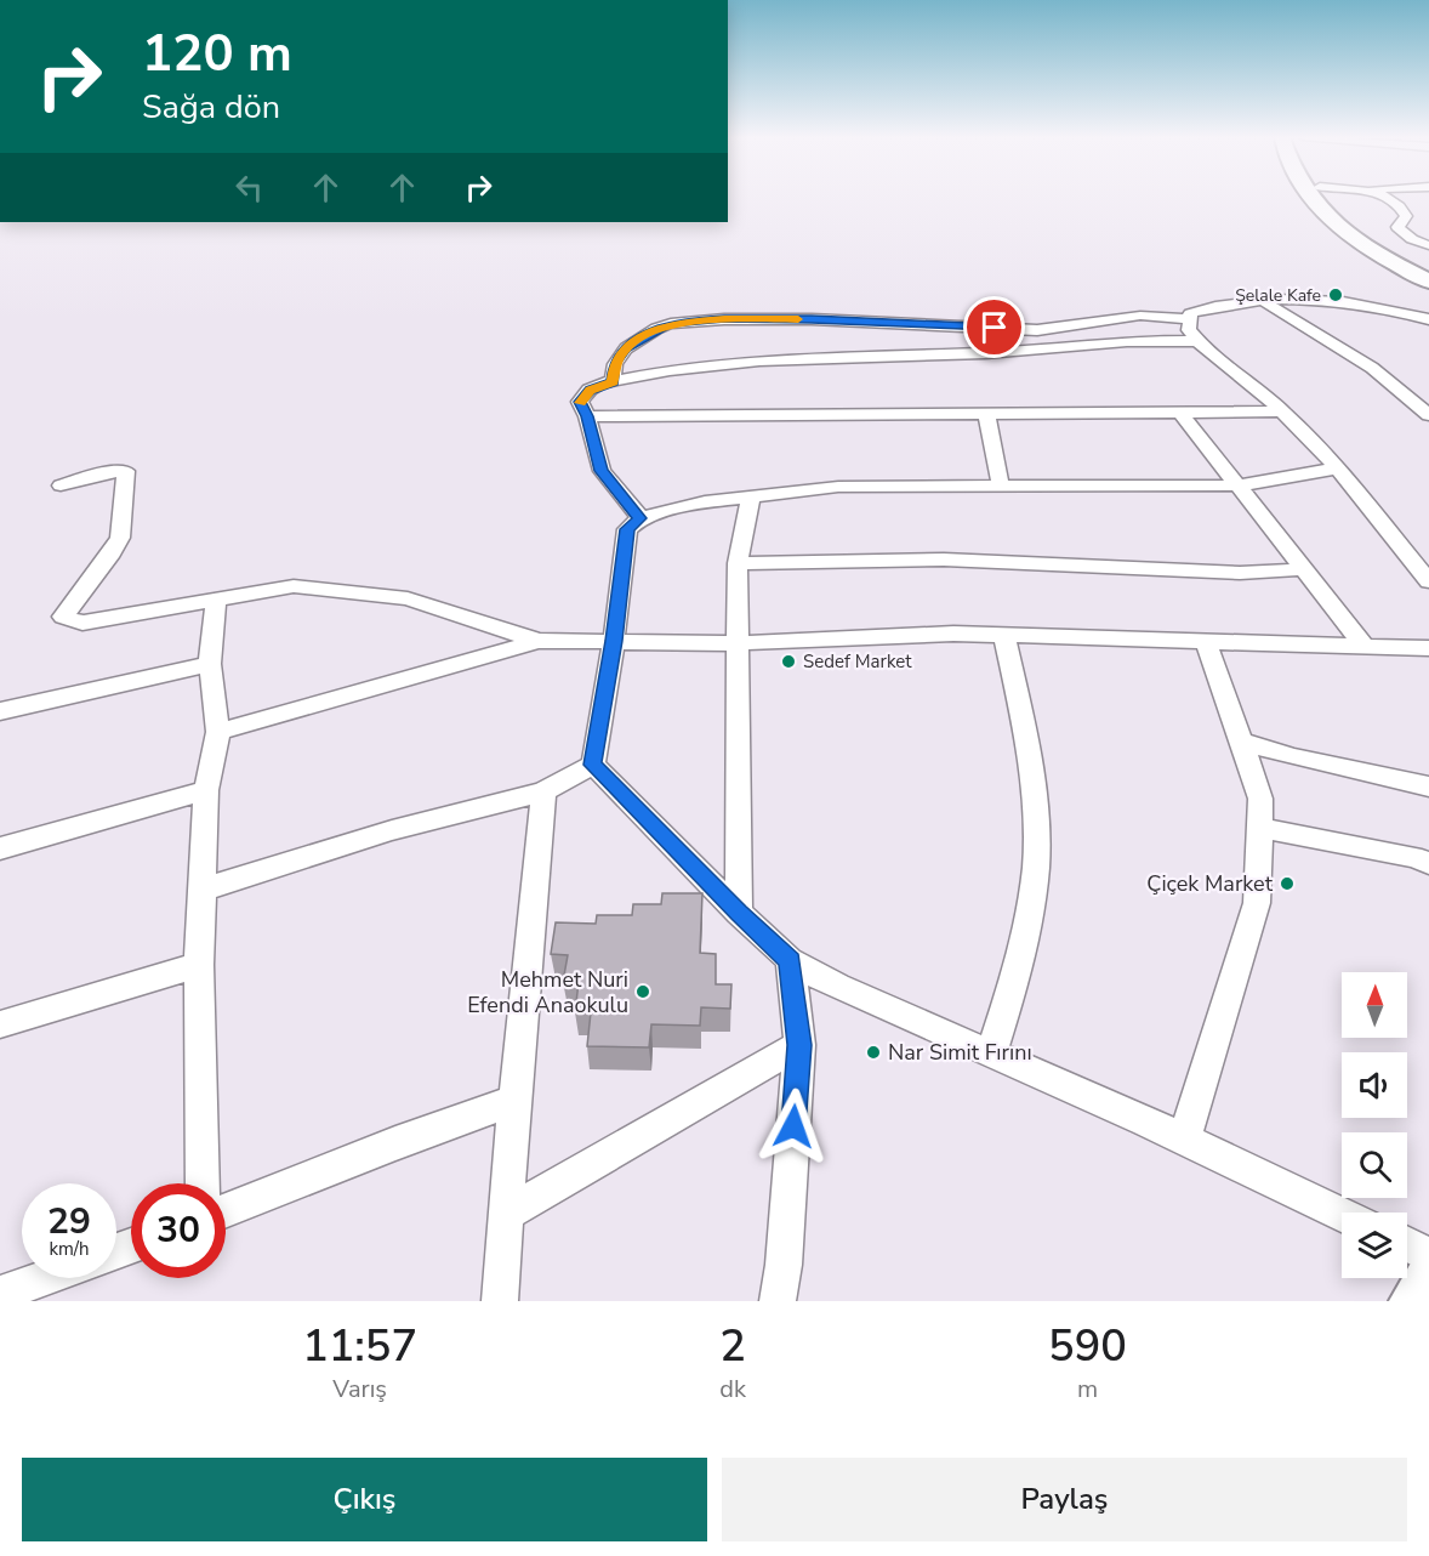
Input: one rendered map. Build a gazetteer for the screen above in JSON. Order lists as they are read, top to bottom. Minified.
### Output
{"places":["Şelale Kafe","Sedef Market","Çiçek Market","Mehmet Nuri Efendi Anaokulu","Nar Simit Fırını"],"north":"top","page":{"turn":["120 m","Sağa dön"],"speed":"29 km/h","limit":"30","eta":["11:57","Varış","2","dk","590","m"],"buttons":["Çıkış","Paylaş"]}}
